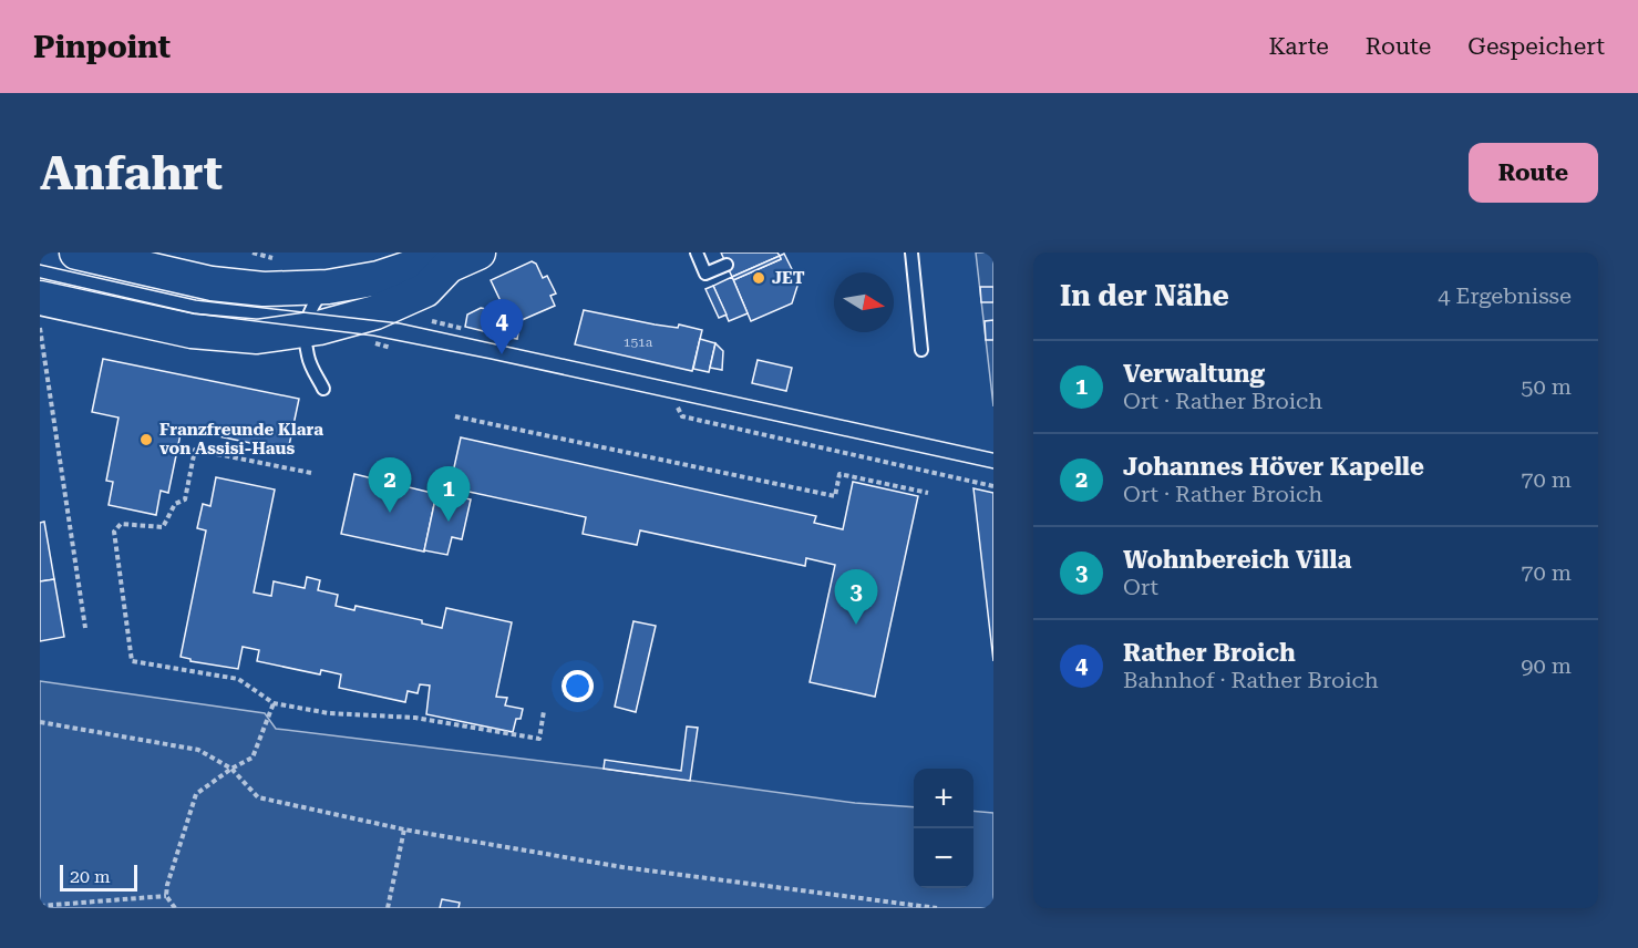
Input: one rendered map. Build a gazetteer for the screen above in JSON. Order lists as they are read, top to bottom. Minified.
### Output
{"places":["JET","Franzfreunde Klara von Assisi-Haus"],"house_numbers":["151a"],"scale_bar":"20 m","north":"right","page":{"header":"Pinpoint","nav":["Karte","Route","Gespeichert"],"buttons":"Route","title":"Anfahrt","heading":["In der Nähe","4 Ergebnisse"],"pins":["4","2","1","3"],"list":[{"mark":"1","name":"Verwaltung","note":"Ort · Rather Broich","value":"50 m"},{"mark":"2","name":"Johannes Höver Kapelle","note":"Ort · Rather Broich","value":"70 m"},{"mark":"3","name":"Wohnbereich Villa","note":"Ort","value":"70 m"},{"mark":"4","name":"Rather Broich","note":"Bahnhof · Rather Broich","value":"90 m"}],"map_buttons":["+","−"],"scale":"20 m"}}
